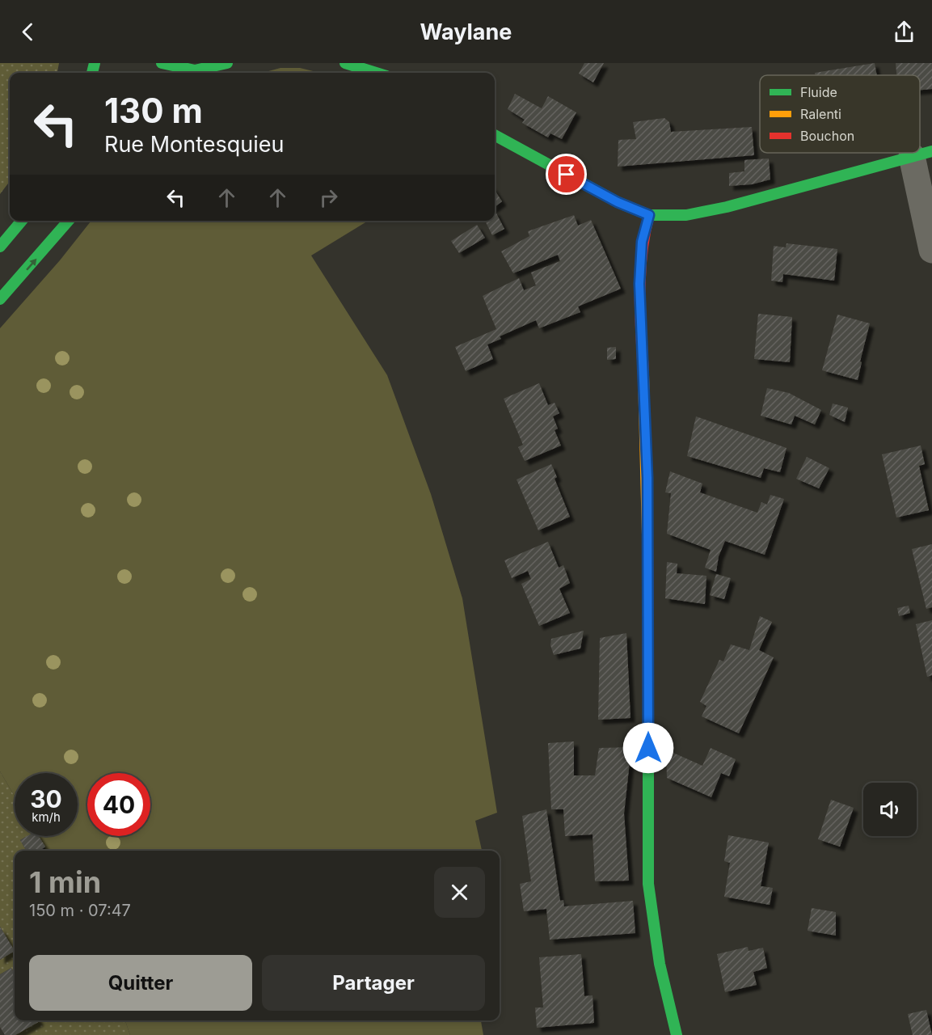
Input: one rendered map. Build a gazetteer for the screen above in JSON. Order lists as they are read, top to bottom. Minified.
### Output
{"legend":["Fluide","Ralenti","Bouchon"],"page":{"header":"Waylane","turn":["130 m","Rue Montesquieu"],"speed":"30 km/h","limit":"40","heading":["1 min","150 m · 07:47"],"buttons":["Quitter","Partager"]}}
